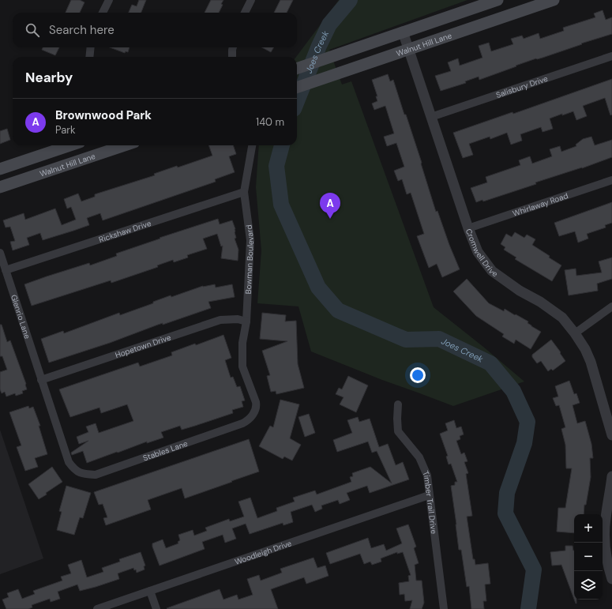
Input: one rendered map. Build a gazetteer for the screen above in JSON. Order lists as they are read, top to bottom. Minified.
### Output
{"streets":{"main road":["Walnut Hill Lane"],"street":["Salisbury Drive","Whirlaway Road","Rickshaw Drive","Cromwell Drive","Bowman Boulevard","Glenrio Lane","Hopetown Drive","Stables Lane","Timber Trail Drive","Woodleigh Drive"]},"crossings":[["Walnut Hill Lane","Cromwell Drive"],["Salisbury Drive","Cromwell Drive"],["Whirlaway Road","Cromwell Drive"],["Rickshaw Drive","Bowman Boulevard"],["Rickshaw Drive","Glenrio Lane"],["Bowman Boulevard","Hopetown Drive"],["Bowman Boulevard","Stables Lane"],["Glenrio Lane","Hopetown Drive"],["Glenrio Lane","Stables Lane"],["Hopetown Drive","Stables Lane"],["Timber Trail Drive","Woodleigh Drive"]],"water":["Joes Creek"],"page":{"search":"Search here","heading":"Nearby","list":[{"mark":"A","name":"Brownwood Park","note":"Park","value":"140 m"}],"pins":"A","map_buttons":["+","−"]}}
